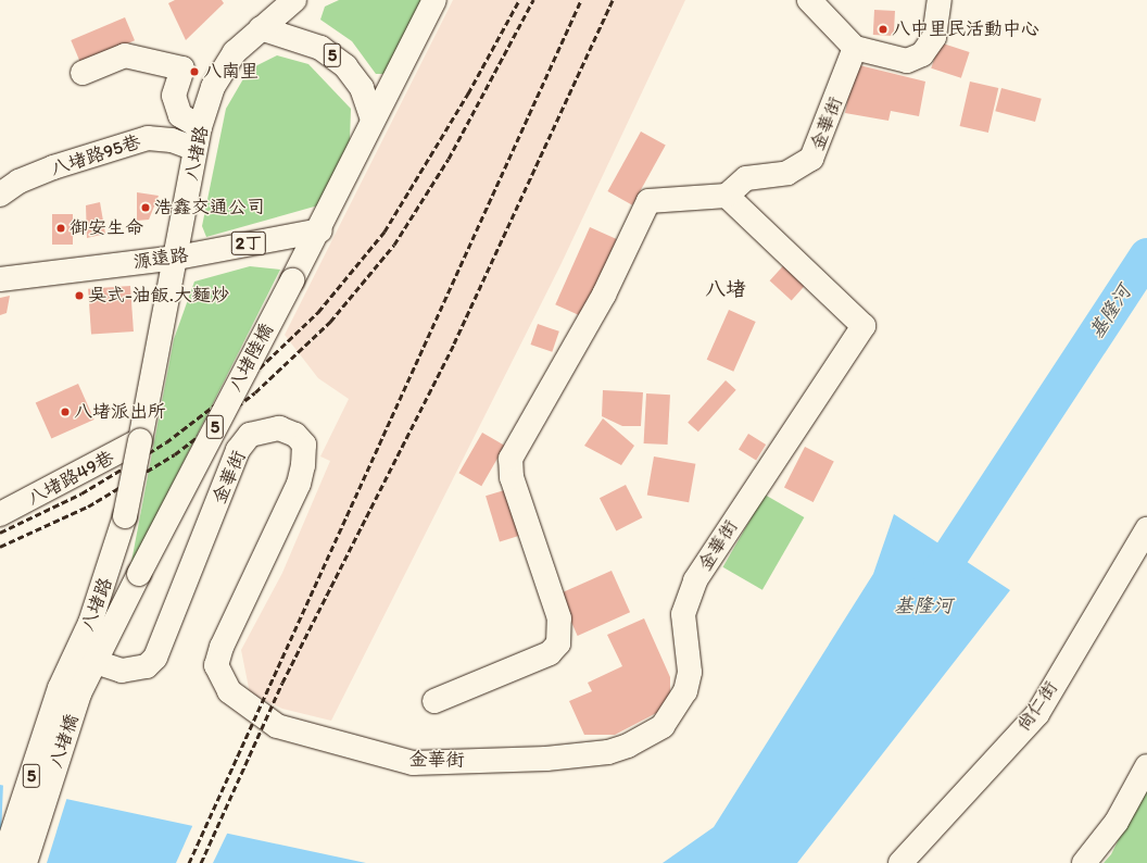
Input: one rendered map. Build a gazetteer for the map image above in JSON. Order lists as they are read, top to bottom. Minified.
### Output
{"streets":{"main road":["5","金華街","八堵路","八堵路95巷","2丁","源遠路","八堵陸橋","八堵路49巷","尚仁街","八堵橋"]},"crossings":[["5","八堵路"],["5","源遠路"],["5","八堵陸橋"],["金華街","八堵路"],["八堵路","八堵路95巷"],["八堵路","源遠路"],["八堵路","八堵陸橋"],["八堵路","八堵路49巷"],["八堵路","八堵橋"],["源遠路","八堵陸橋"]],"districts":["八堵"],"water":["基隆河"],"places":["八中里民活動中心","八南里","浩鑫交通公司","御安生命","吳式-油飯.大麵炒","八堵派出所"]}
